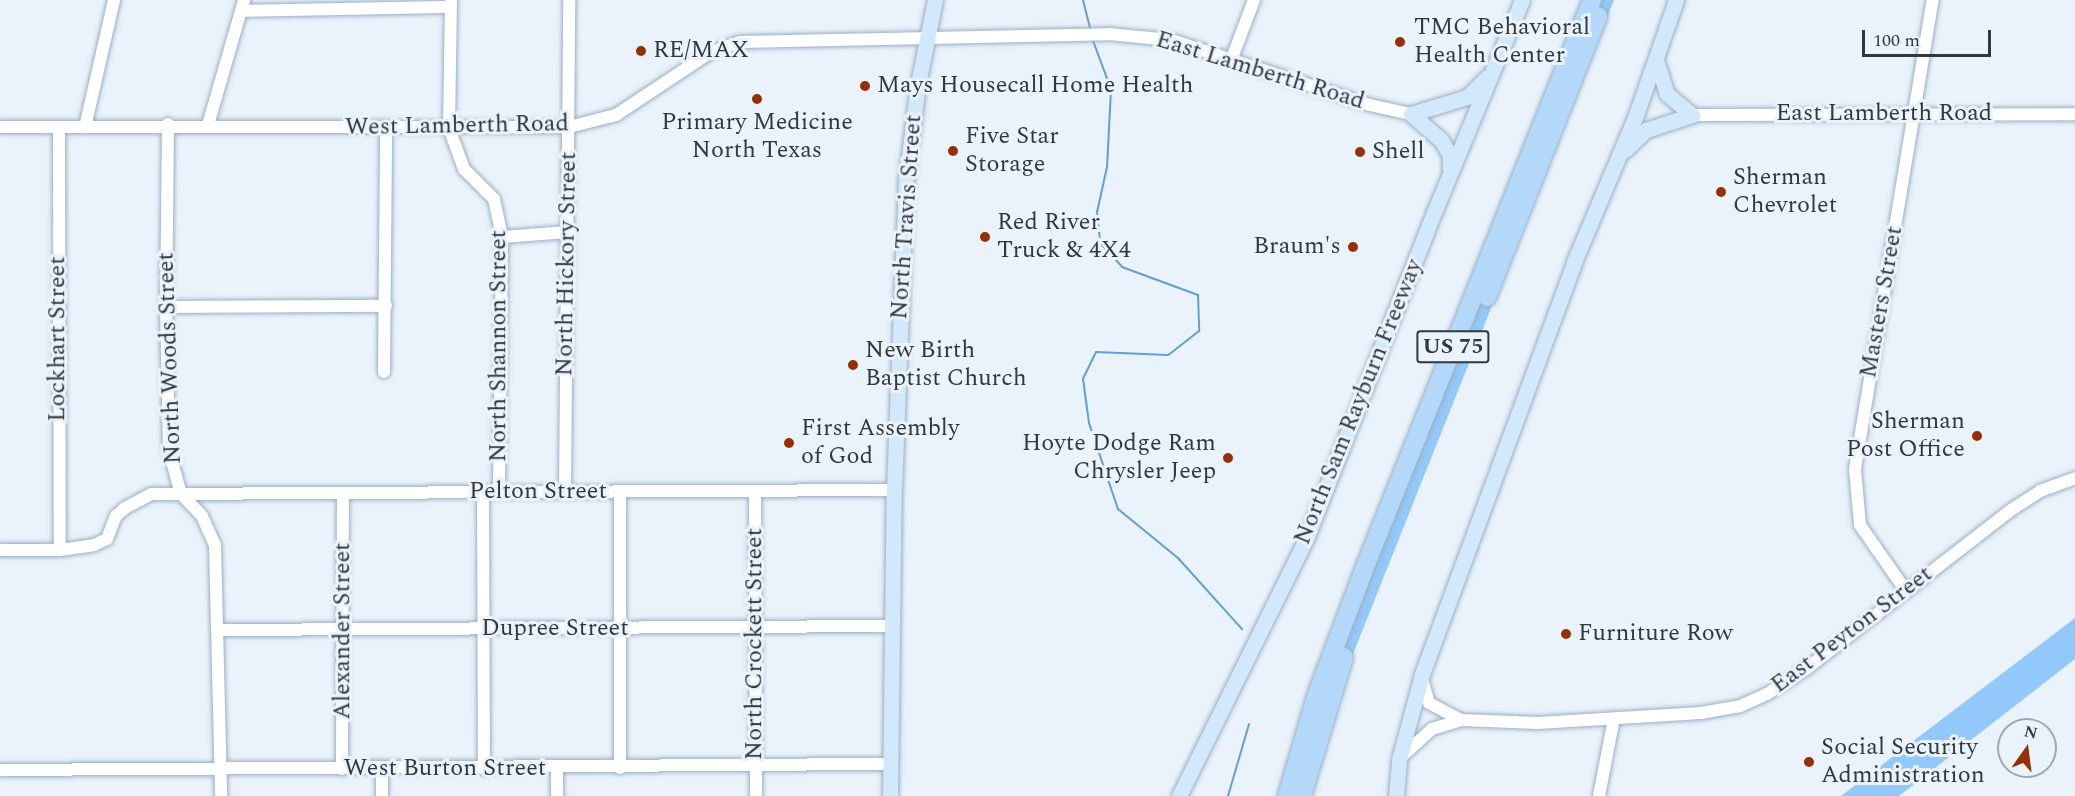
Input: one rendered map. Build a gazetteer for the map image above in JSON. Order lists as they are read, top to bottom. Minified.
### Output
{"streets":{"highway":["US 75"],"main road":["North Travis Street","North Sam Rayburn Freeway"],"street":["East Lamberth Road","West Lamberth Road","North Hickory Street","Masters Street","Lockhart Street","North Shannon Street","North Woods Street","Pelton Street","Dupree Street","East Peyton Street","Alexander Street","North Crockett Street","West Burton Street"]},"crossings":[["East Lamberth Road","West Lamberth Road"],["East Lamberth Road","North Travis Street"],["East Lamberth Road","Masters Street"],["West Lamberth Road","North Travis Street"],["West Lamberth Road","North Hickory Street"],["West Lamberth Road","Lockhart Street"],["West Lamberth Road","North Shannon Street"],["West Lamberth Road","North Woods Street"],["North Travis Street","Pelton Street"],["North Travis Street","Dupree Street"],["North Travis Street","West Burton Street"],["North Hickory Street","Pelton Street"],["Masters Street","East Peyton Street"],["Lockhart Street","Pelton Street"],["North Shannon Street","Pelton Street"],["North Shannon Street","Dupree Street"],["North Shannon Street","West Burton Street"],["North Woods Street","Pelton Street"],["North Woods Street","Dupree Street"],["North Woods Street","West Burton Street"],["Pelton Street","Alexander Street"],["Pelton Street","North Crockett Street"],["Dupree Street","Alexander Street"],["Dupree Street","North Crockett Street"],["Alexander Street","West Burton Street"],["North Crockett Street","West Burton Street"]],"places":["TMC Behavioral Health Center","RE/MAX","Mays Housecall Home Health","Primary Medicine North Texas","Five Star Storage","Shell","Sherman Chevrolet","Red River Truck & 4X4","Braum's","New Birth Baptist Church","Sherman Post Office","First Assembly of God","Hoyte Dodge Ram Chrysler Jeep","Furniture Row","Social Security Administration"],"scale_bar":"100 m","north":"top"}
